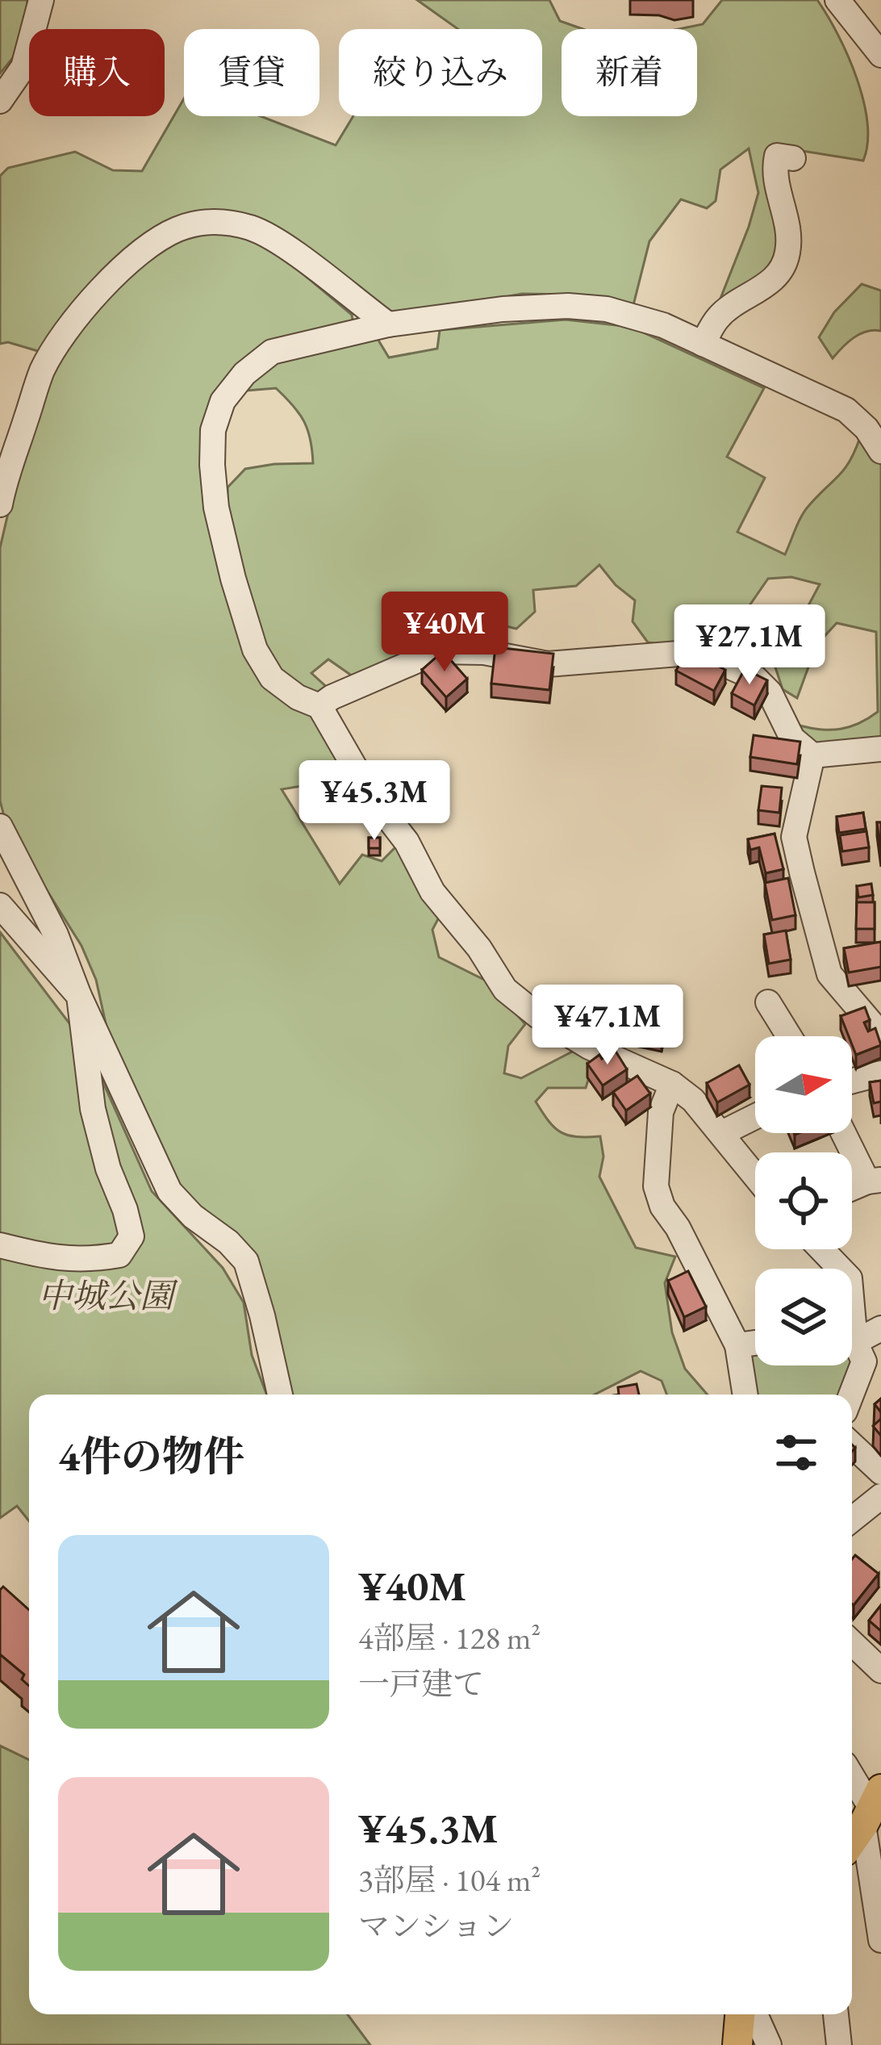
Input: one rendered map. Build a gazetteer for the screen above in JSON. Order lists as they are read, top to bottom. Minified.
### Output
{"parks":["中城公園"],"north":"right","page":{"chip":["購入","賃貸","絞り込み","新着"],"price":["¥40M","¥27.1M","¥45.3M","¥47.1M"],"heading":"4件の物件","list":[{"name":"¥40M","note":"4部屋 · 128 m² · 一戸建て"},{"name":"¥45.3M","note":"3部屋 · 104 m² · マンション"}]}}
